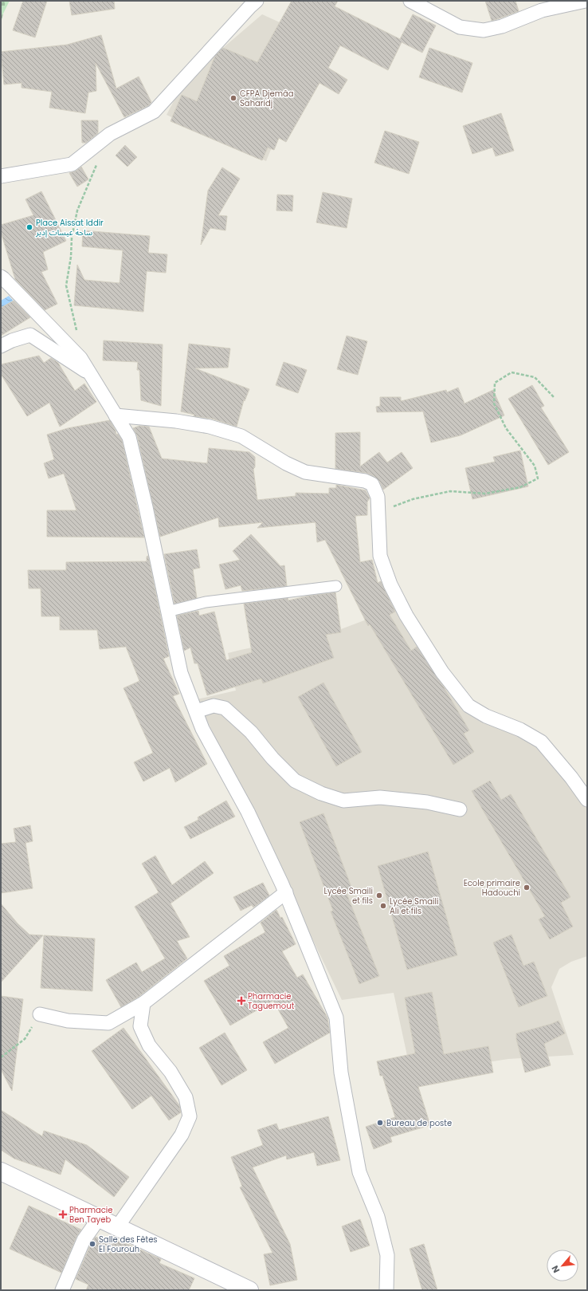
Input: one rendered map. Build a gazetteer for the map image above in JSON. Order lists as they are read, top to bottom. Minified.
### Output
{"places":{"other":["CFPA Djemâa Saharidj","Place Aissat Iddir ساحة عيسات إدير","Ecole primaire Hadouchi","Lycée Smaili et fils","Lycée Smaili Ali et fils","Bureau de poste","Salle des Fêtes El Fourouh"],"health":["Pharmacie Taguemout","Pharmacie Ben Tayeb"]},"north":"bottom left"}
